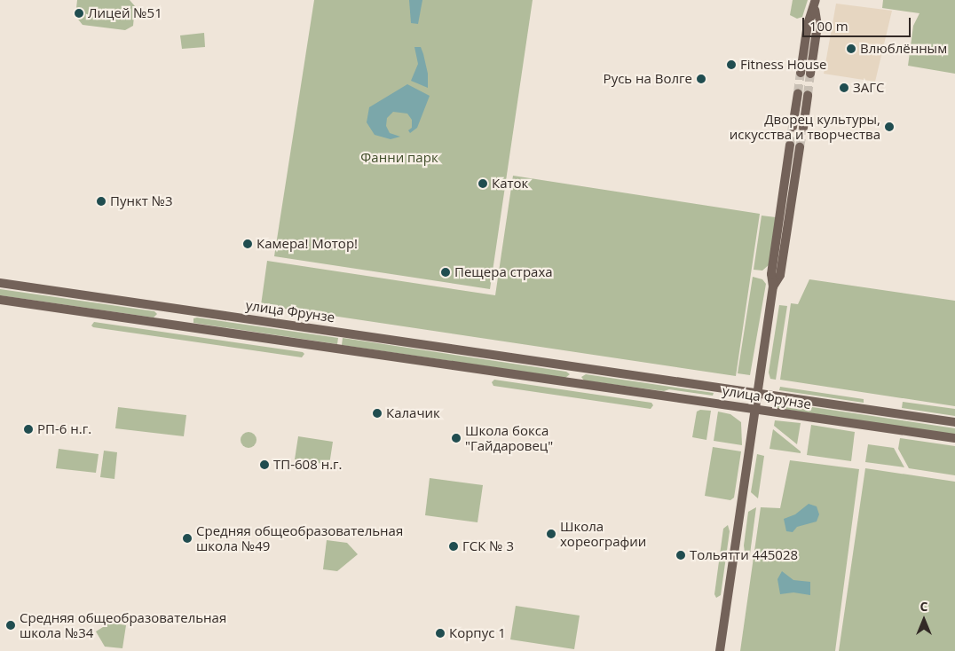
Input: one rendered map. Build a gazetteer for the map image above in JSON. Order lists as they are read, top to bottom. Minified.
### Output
{"streets":{"main road":["улица Фрунзе"]},"parks":["Фанни парк"],"places":["Лицей №51","Влюблённым","Fitness House","Русь на Волге","ЗАГС","Дворец культуры, искусства и творчества","Каток","Пункт №3","Камера! Мотор!","Пещера страха","Калачик","РП-6 н.г.","Школа бокса \"Гайдаровец\"","ТП-608 н.г.","Школа хореографии","Средняя общеобразовательная школа №49","ГСК № 3","Тольятти 445028","Средняя общеобразовательная школа №34","Корпус 1"],"scale_bar":"100 m","north":"top"}
